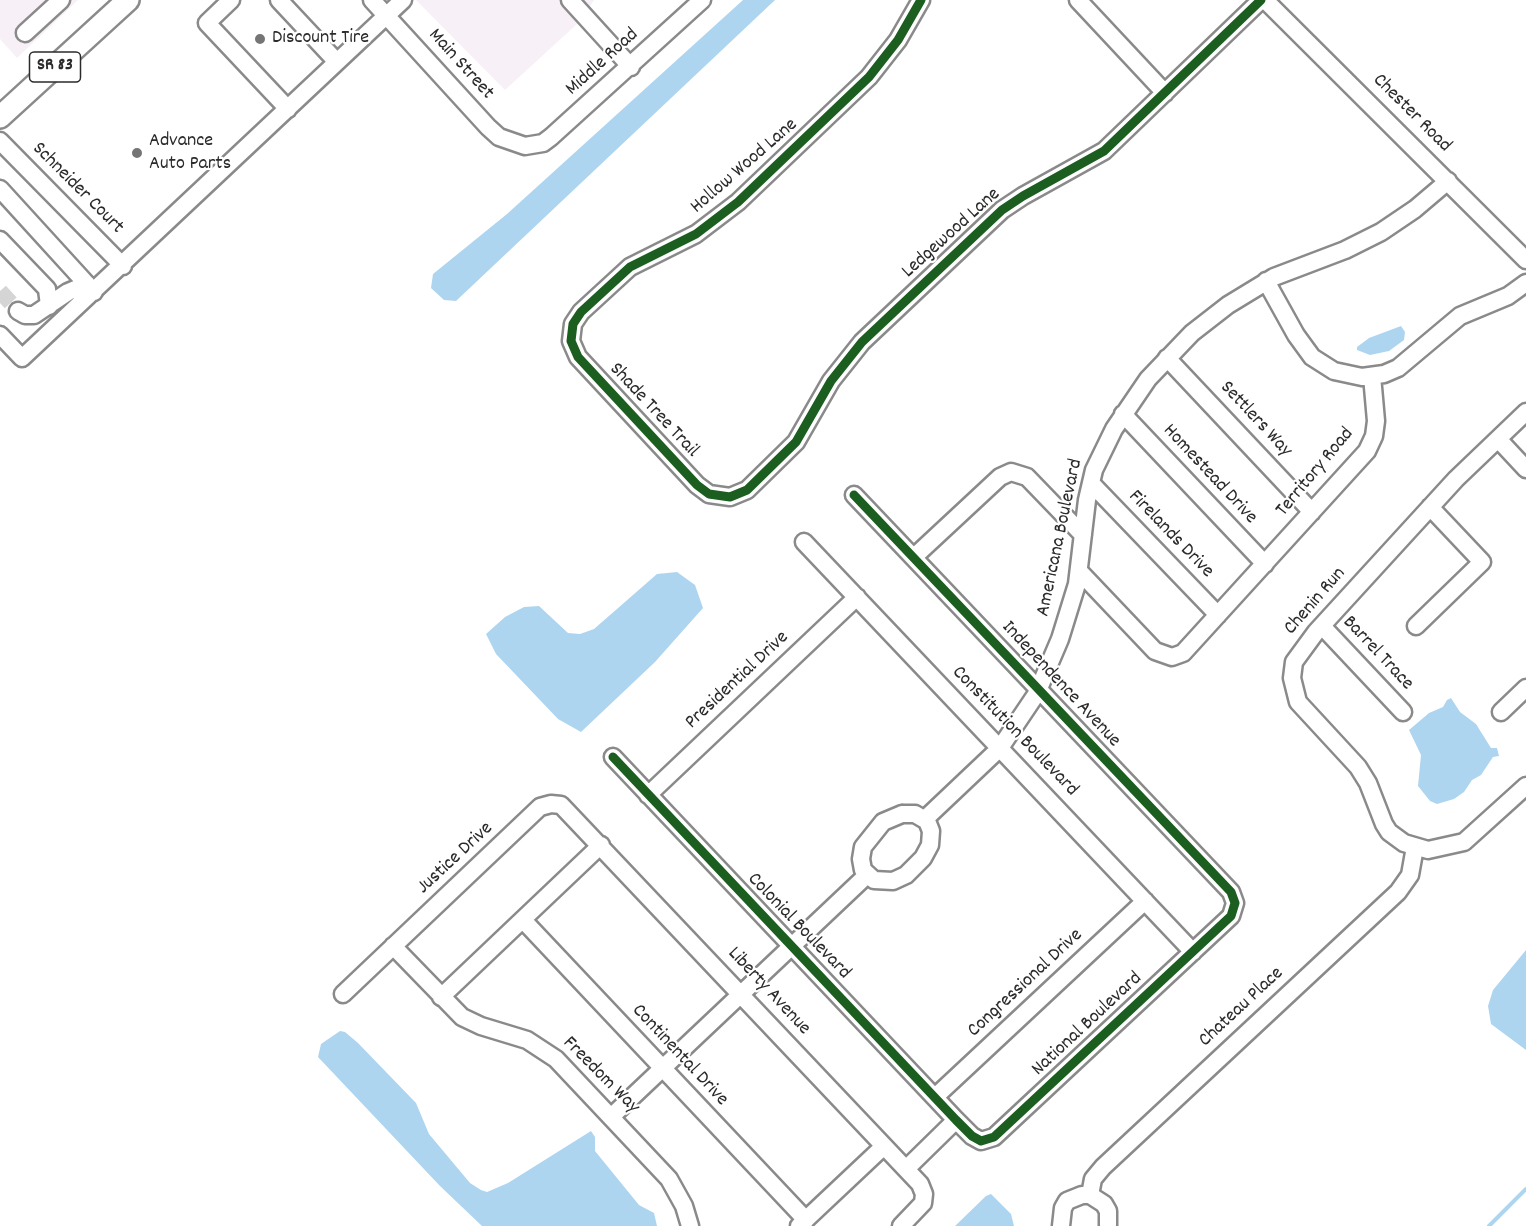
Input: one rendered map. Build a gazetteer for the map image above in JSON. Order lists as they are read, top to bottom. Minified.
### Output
{"streets":{"main road":["SR 83"],"street":["Middle Road","Main Street","Chester Road","Hollow Wood Lane","Schneider Court","Ledgewood Lane","Shade Tree Trail","Settlers Way","Territory Road","Homestead Drive","Firelands Drive","Americana Boulevard","Chenin Run","Barrel Trace","Presidential Drive","Independence Avenue","Constitution Boulevard","Justice Drive","Colonial Boulevard","Congressional Drive","Liberty Avenue","Chateau Place","National Boulevard","Continental Drive","Freedom Way"]},"crossings":[["Middle Road","Main Street"],["Chester Road","Ledgewood Lane"],["Chester Road","Americana Boulevard"],["Hollow Wood Lane","Shade Tree Trail"],["Ledgewood Lane","Shade Tree Trail"],["Settlers Way","Territory Road"],["Settlers Way","Americana Boulevard"],["Territory Road","Homestead Drive"],["Territory Road","Firelands Drive"],["Territory Road","Americana Boulevard"],["Homestead Drive","Americana Boulevard"],["Firelands Drive","Americana Boulevard"],["Americana Boulevard","Independence Avenue"],["Americana Boulevard","Constitution Boulevard"],["Chenin Run","Barrel Trace"],["Chenin Run","Chateau Place"],["Presidential Drive","Constitution Boulevard"],["Presidential Drive","Colonial Boulevard"],["Independence Avenue","National Boulevard"],["Constitution Boulevard","Congressional Drive"],["Constitution Boulevard","National Boulevard"],["Justice Drive","Liberty Avenue"],["Justice Drive","Freedom Way"],["Colonial Boulevard","Congressional Drive"],["Colonial Boulevard","National Boulevard"]],"places":["Discount Tire","Advance Auto Parts"]}
